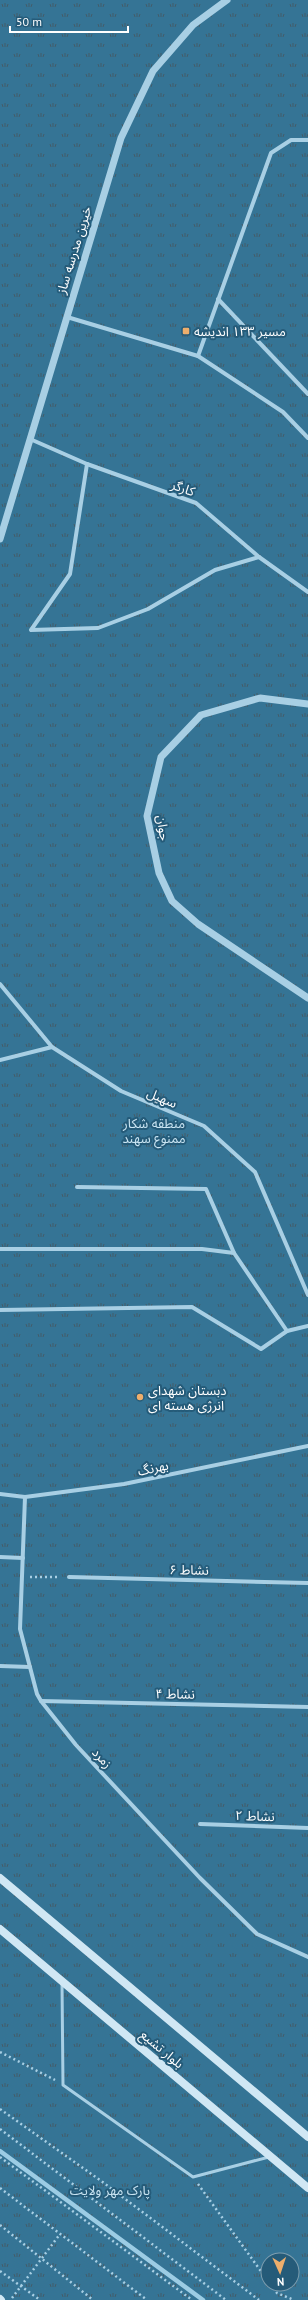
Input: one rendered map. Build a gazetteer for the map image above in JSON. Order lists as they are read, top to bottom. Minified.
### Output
{"streets":{"main road":["بلوار تشیع"],"street":["خیرین مدرسه ساز","کارگر","جوان","سهیل","بهرنگ","نشاط ۶","نشاط ۴","زمرد","نشاط ۲"]},"crossings":[["خیرین مدرسه ساز","کارگر"],["بهرنگ","زمرد"],["نشاط ۴","زمرد"]],"parks":["منطقه شکار ممنوع سهند","پارک مهر ولایت"],"places":{"transit":["مسیر ۱۳۳ اندیشه"],"other":["دبستان شهدای انرژی هسته ای"]},"scale_bar":"50 m","north":"bottom"}
